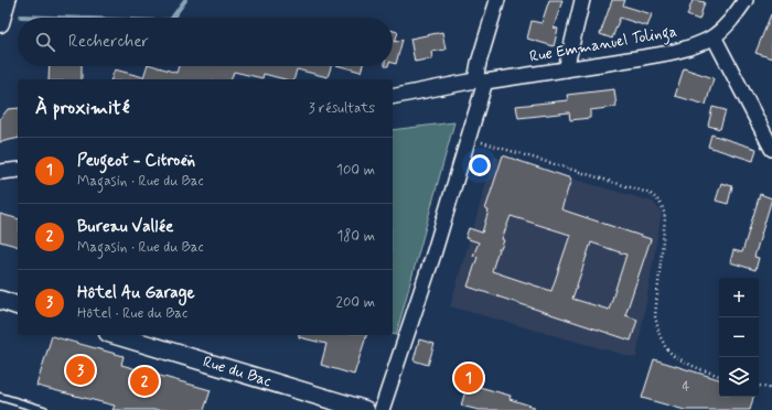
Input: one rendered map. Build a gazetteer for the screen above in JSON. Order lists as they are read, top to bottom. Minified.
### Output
{"streets":{"street":["Rue Emmanuel Tolinga","Rue du Bac"]},"house_numbers":["4"],"page":{"search":"Rechercher","heading":["À proximité","3 résultats"],"list":[{"mark":"1","name":"Peugeot - Citroën","note":"Magasin · Rue du Bac","value":"100 m"},{"mark":"2","name":"Bureau Vallée","note":"Magasin · Rue du Bac","value":"180 m"},{"mark":"3","name":"Hôtel Au Garage","note":"Hôtel · Rue du Bac","value":"200 m"}],"map_buttons":["+","−"],"pins":["3","1","2"]}}
